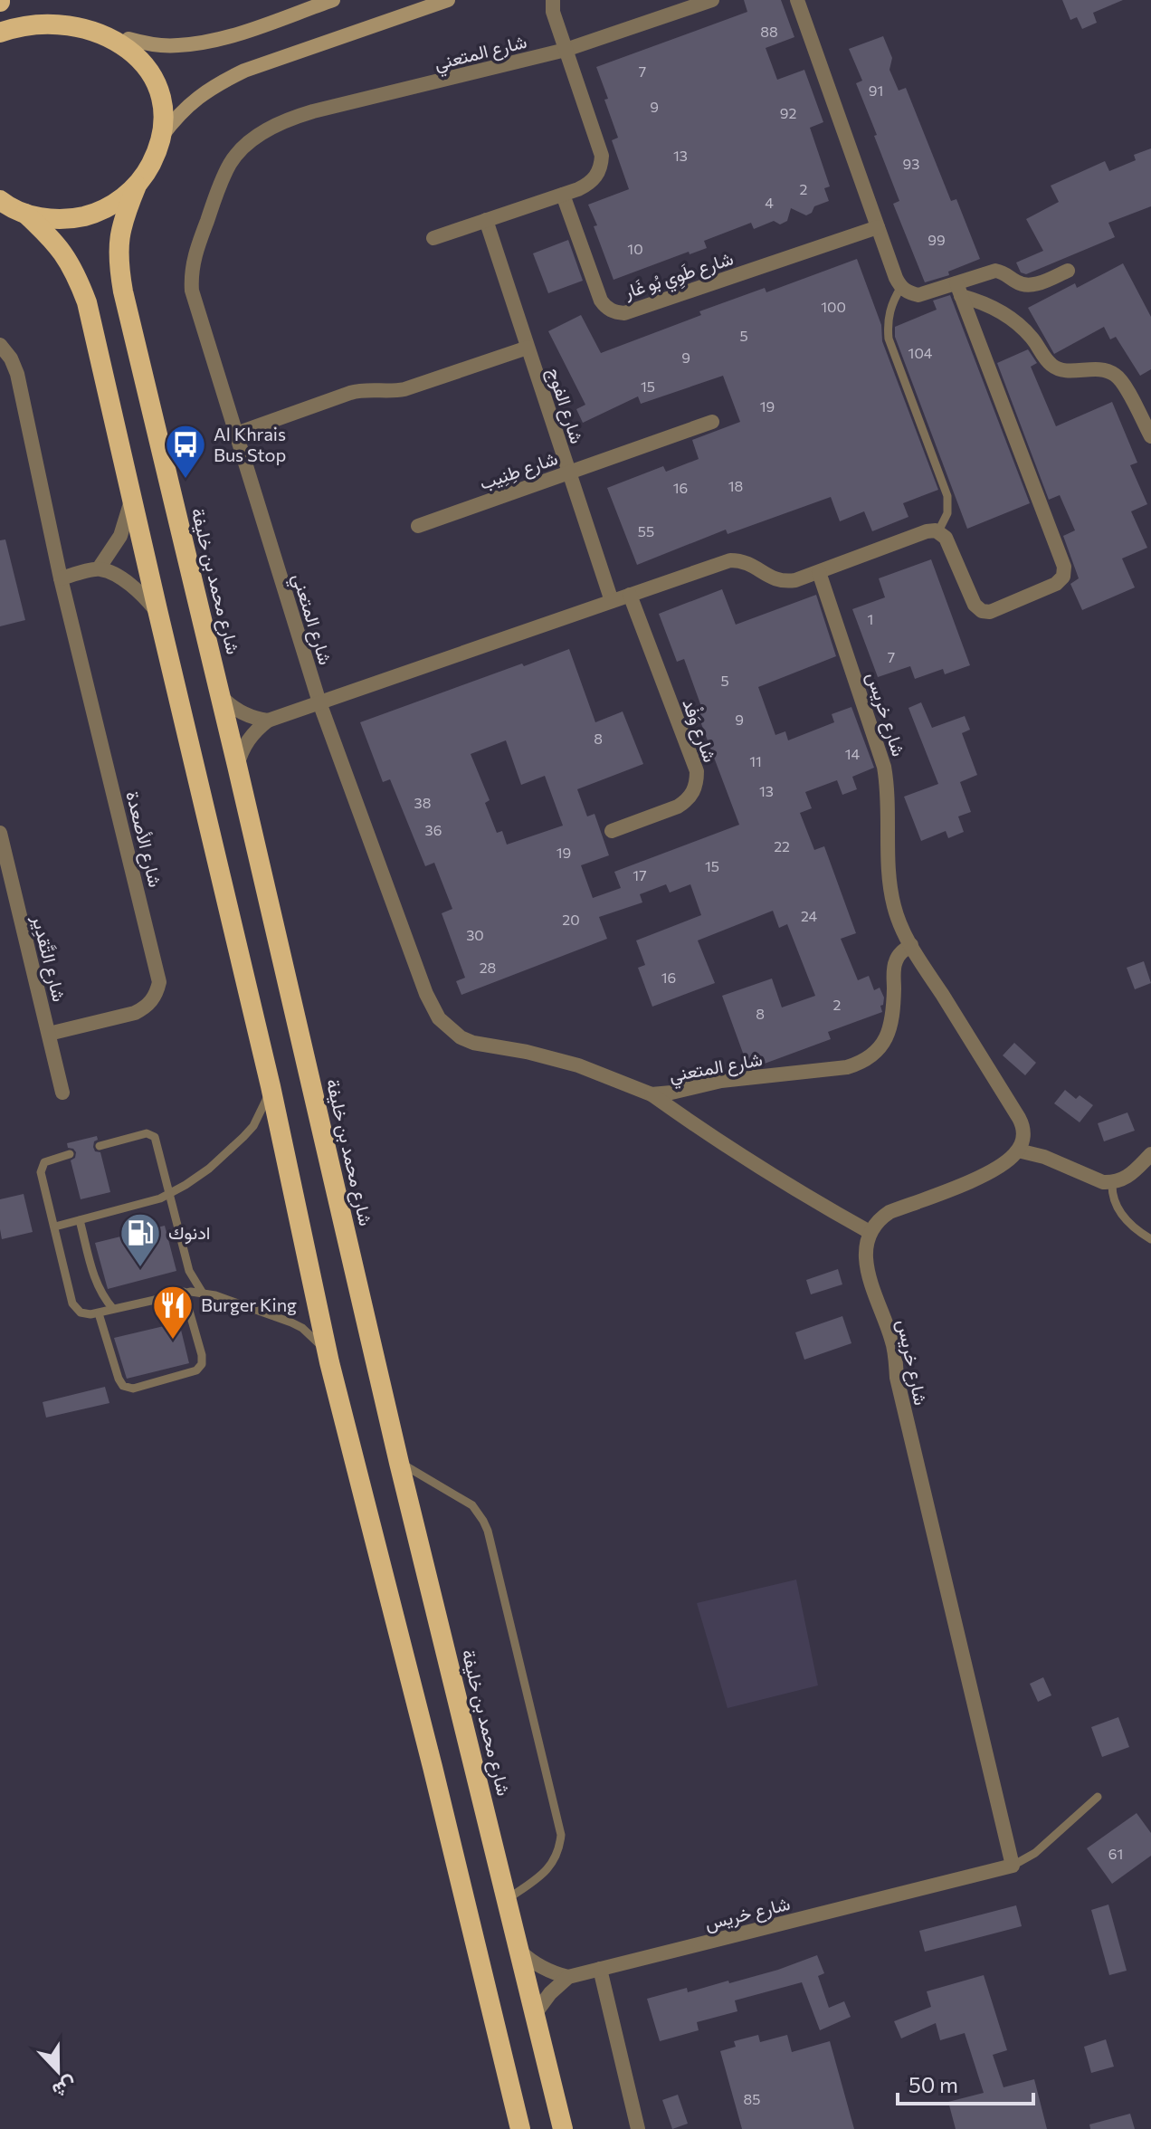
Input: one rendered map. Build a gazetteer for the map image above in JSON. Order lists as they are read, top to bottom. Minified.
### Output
{"streets":{"highway":["شارع محمد بن خليفة"],"street":["شارع المتعني","شارع طَوِي بُو غَار","شارع الفوج","شارع طِنِيب","شارع خريس","شارع وَفْد","شارع الأصعدة","شارع التَّقدِير"]},"crossings":[["شارع المتعني","شارع خريس"],["شارع الفوج","شارع طِنِيب"],["شارع الأصعدة","شارع التَّقدِير"]],"places":{"bus stop":["Al Khrais Bus Stop"],"fuel station":["ادنوك"],"restaurant":["Burger King"]},"house_numbers":["88","7","91","9","92","13","93","2","4","99","10","100","5","104","9","15","19","18","16","55","1","7","5","9","8","14","11","13","38","36","22","19","15","17","24","20","30","28","16","2","8","61","85"],"scale_bar":"50 m","north":"bottom"}
